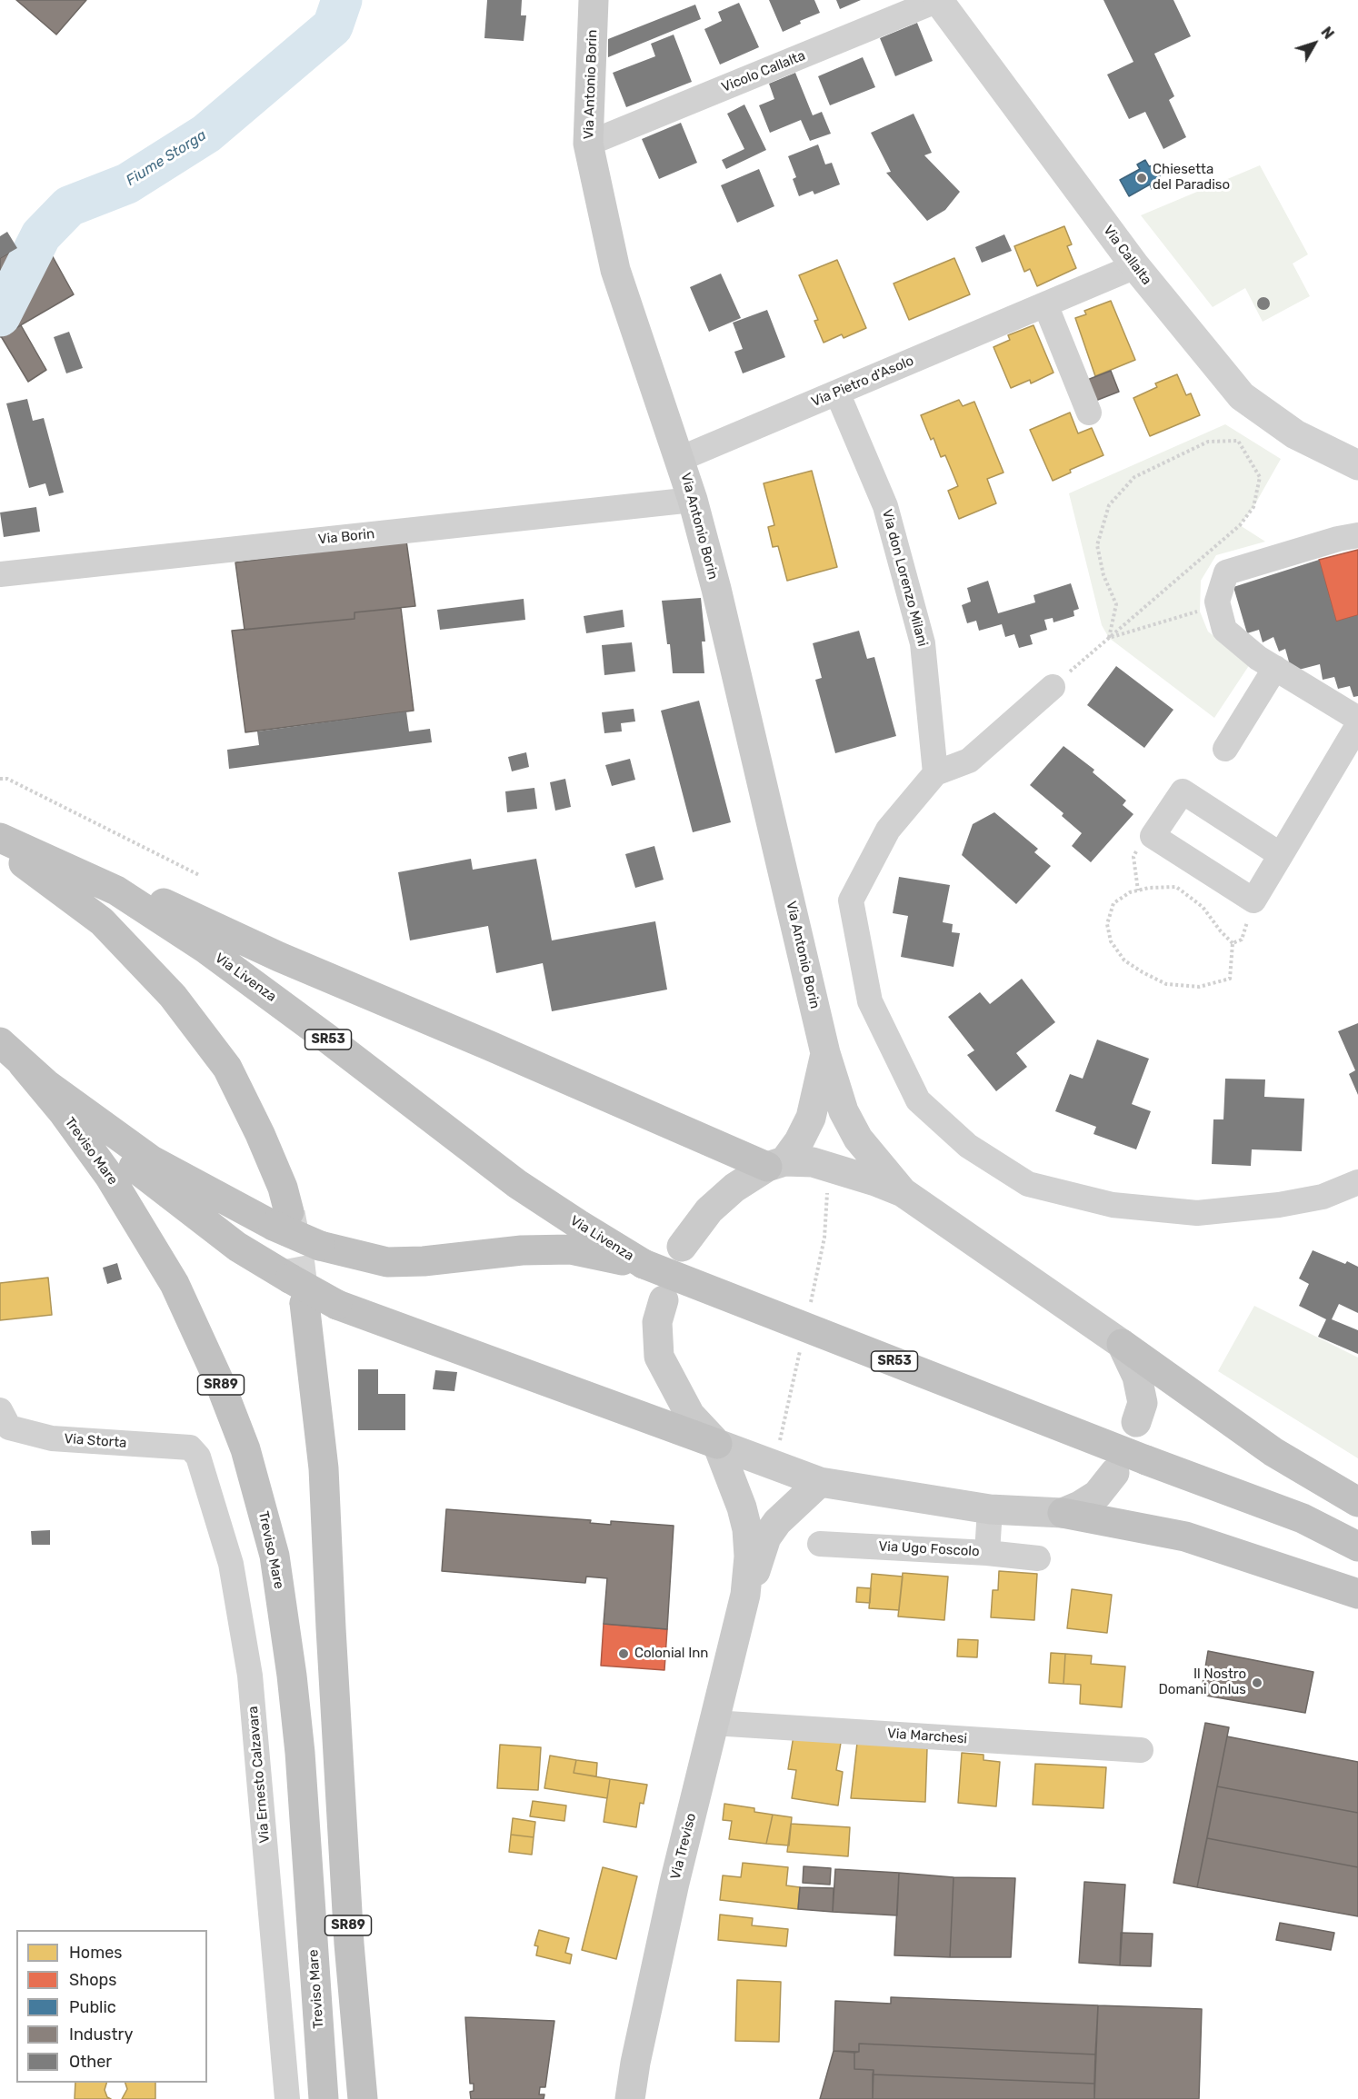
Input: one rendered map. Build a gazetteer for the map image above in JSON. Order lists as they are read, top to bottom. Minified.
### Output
{"streets":{"highway":["Via Livenza","SR53","Treviso Mare","SR89"],"main road":["Via Antonio Borin","Via Treviso"],"street":["Vicolo Callalta","Via Callalta","Via Pietro d'Asolo","Via Borin","Via don Lorenzo Milani","Via Storta","Via Ugo Foscolo","Via Marchesi","Via Ernesto Calzavara"]},"crossings":[["Vicolo Callalta","Via Antonio Borin"],["Vicolo Callalta","Via Callalta"],["Via Antonio Borin","Via Pietro d'Asolo"],["Via Antonio Borin","Via Borin"],["Via Callalta","Via Pietro d'Asolo"],["Via Pietro d'Asolo","Via don Lorenzo Milani"],["Via Livenza","SR53"],["Via Livenza","Treviso Mare"],["Via Storta","Via Ernesto Calzavara"],["Via Marchesi","Via Treviso"]],"water":["Fiume Storga"],"places":["Chiesetta del Paradiso","Colonial Inn","Il Nostro Domani Onlus"],"legend":["Homes","Shops","Public","Industry","Other"],"north":"top right"}
